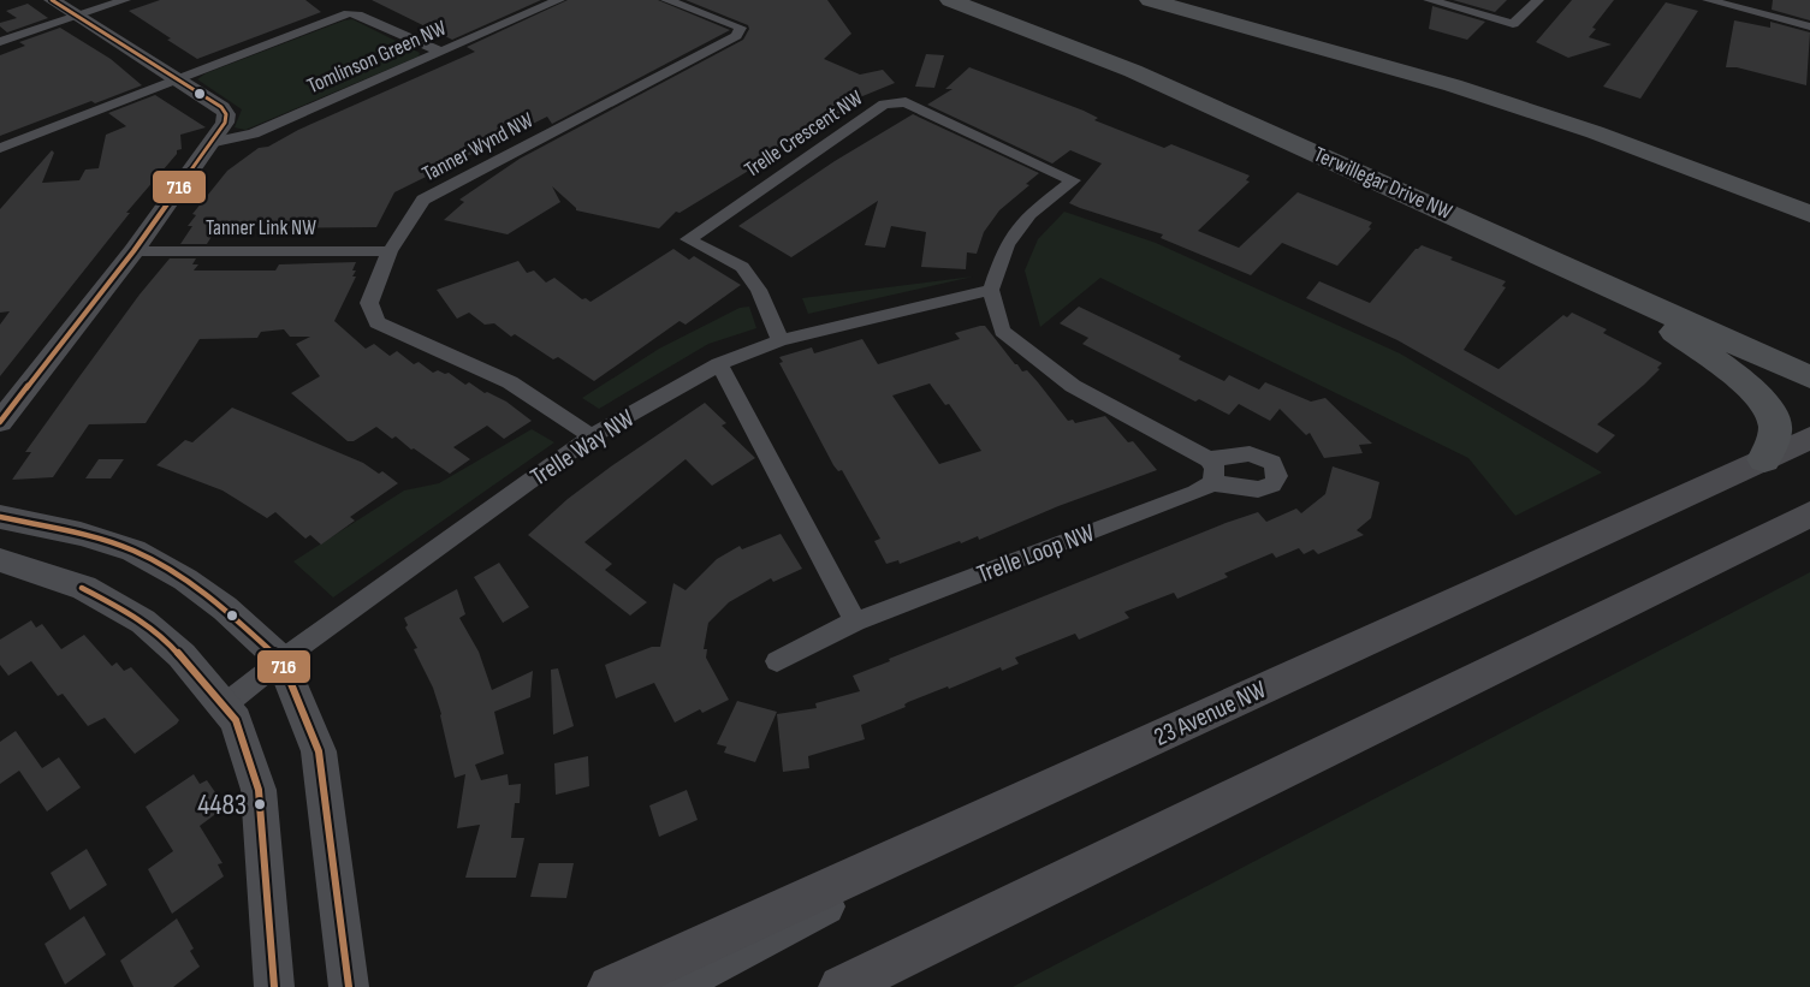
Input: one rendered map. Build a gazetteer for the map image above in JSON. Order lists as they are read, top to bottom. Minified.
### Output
{"streets":{"main road":["Terwillegar Drive NW","23 Avenue NW"],"street":["Tomlinson Green NW","Trelle Crescent NW","Tanner Wynd NW","Tanner Link NW","Trelle Way NW","Trelle Loop NW"]},"crossings":[["Trelle Crescent NW","Trelle Way NW"],["Tanner Wynd NW","Tanner Link NW"],["Tanner Wynd NW","Trelle Way NW"]],"places":["4483"],"lines":["transit line 716"]}
